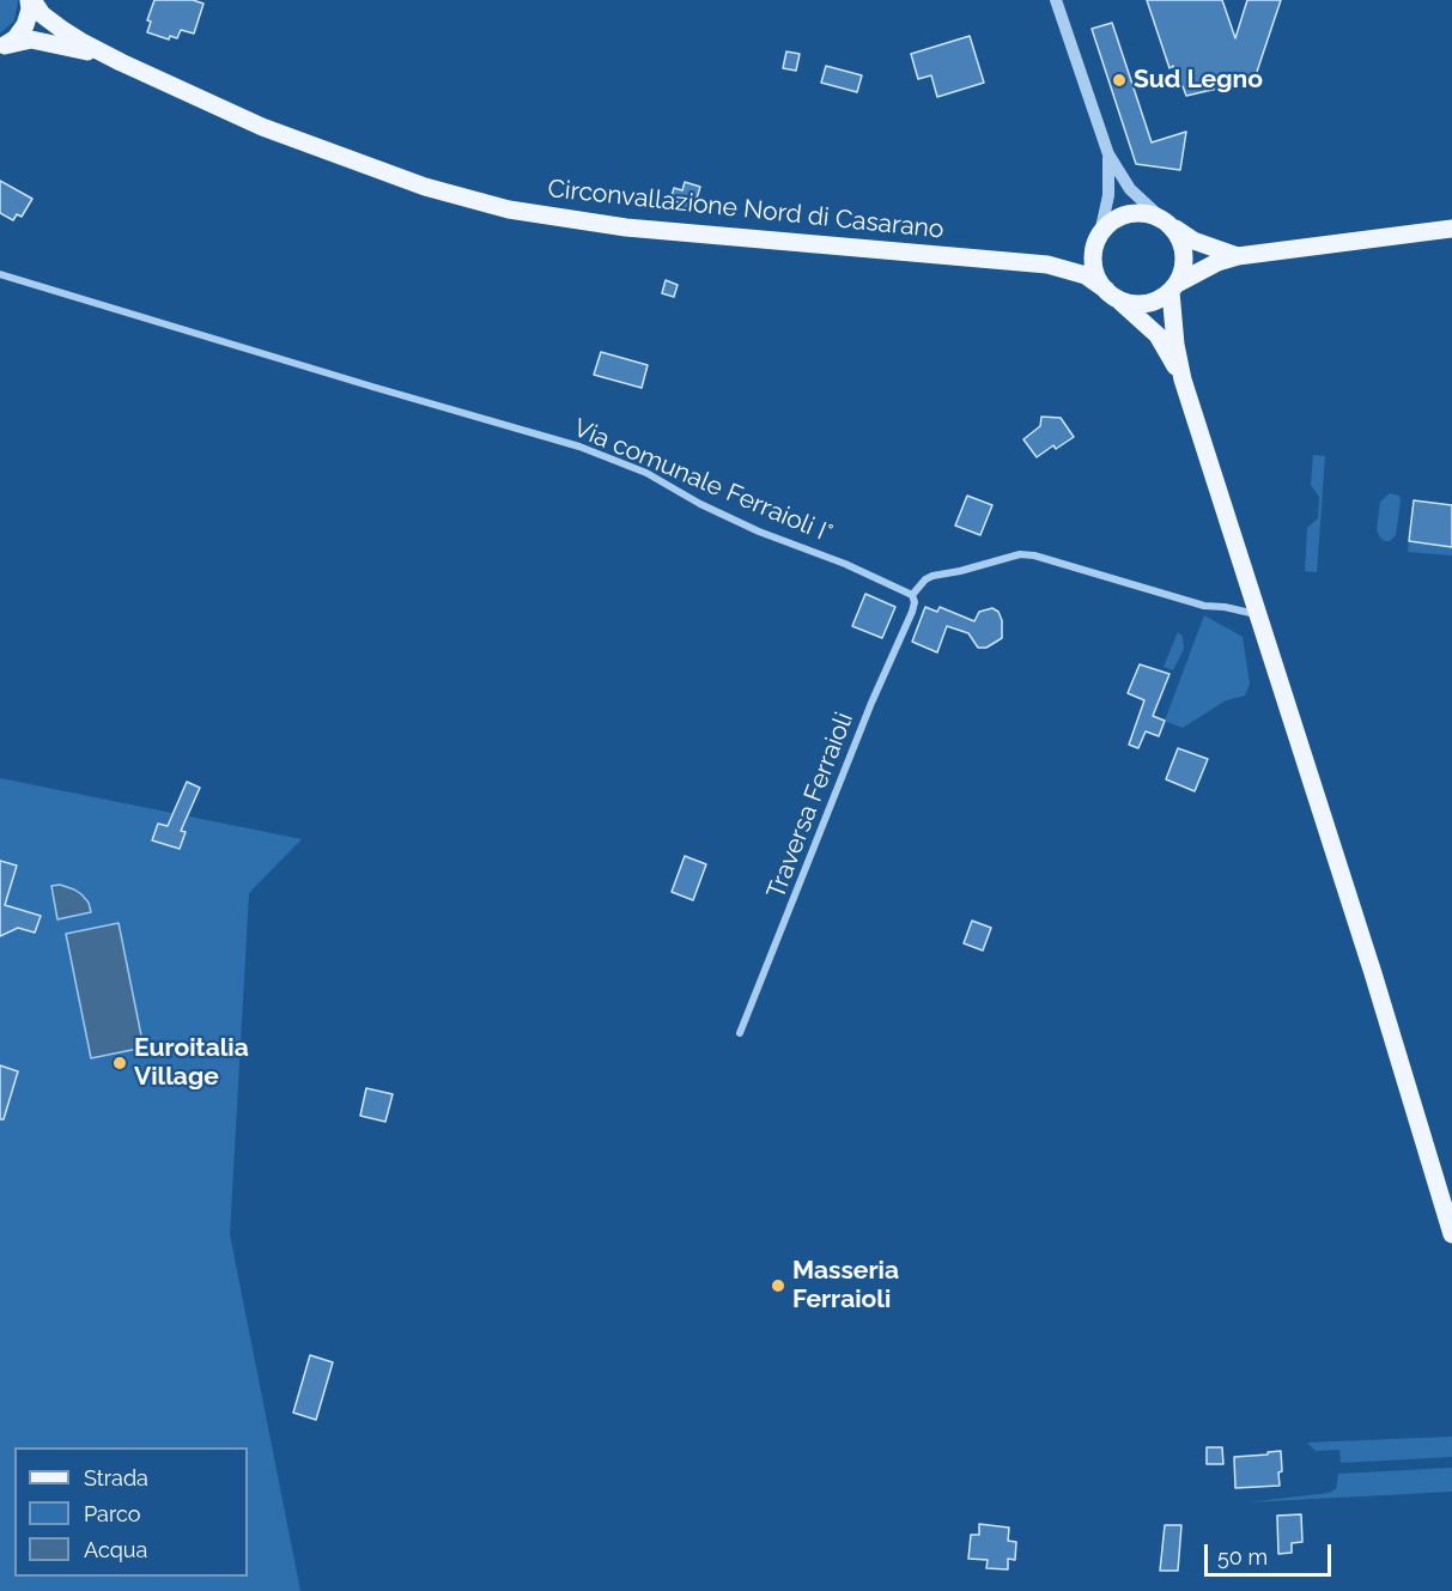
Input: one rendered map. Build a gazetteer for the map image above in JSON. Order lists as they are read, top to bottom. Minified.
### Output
{"streets":{"main road":["Circonvallazione Nord di Casarano"],"street":["Via comunale Ferraioli I°","Traversa Ferraioli"]},"crossings":[["Via comunale Ferraioli I°","Traversa Ferraioli"]],"places":["Sud Legno","Euroitalia Village","Masseria Ferraioli"],"legend":["Strada","Parco","Acqua"],"scale_bar":"50 m"}
